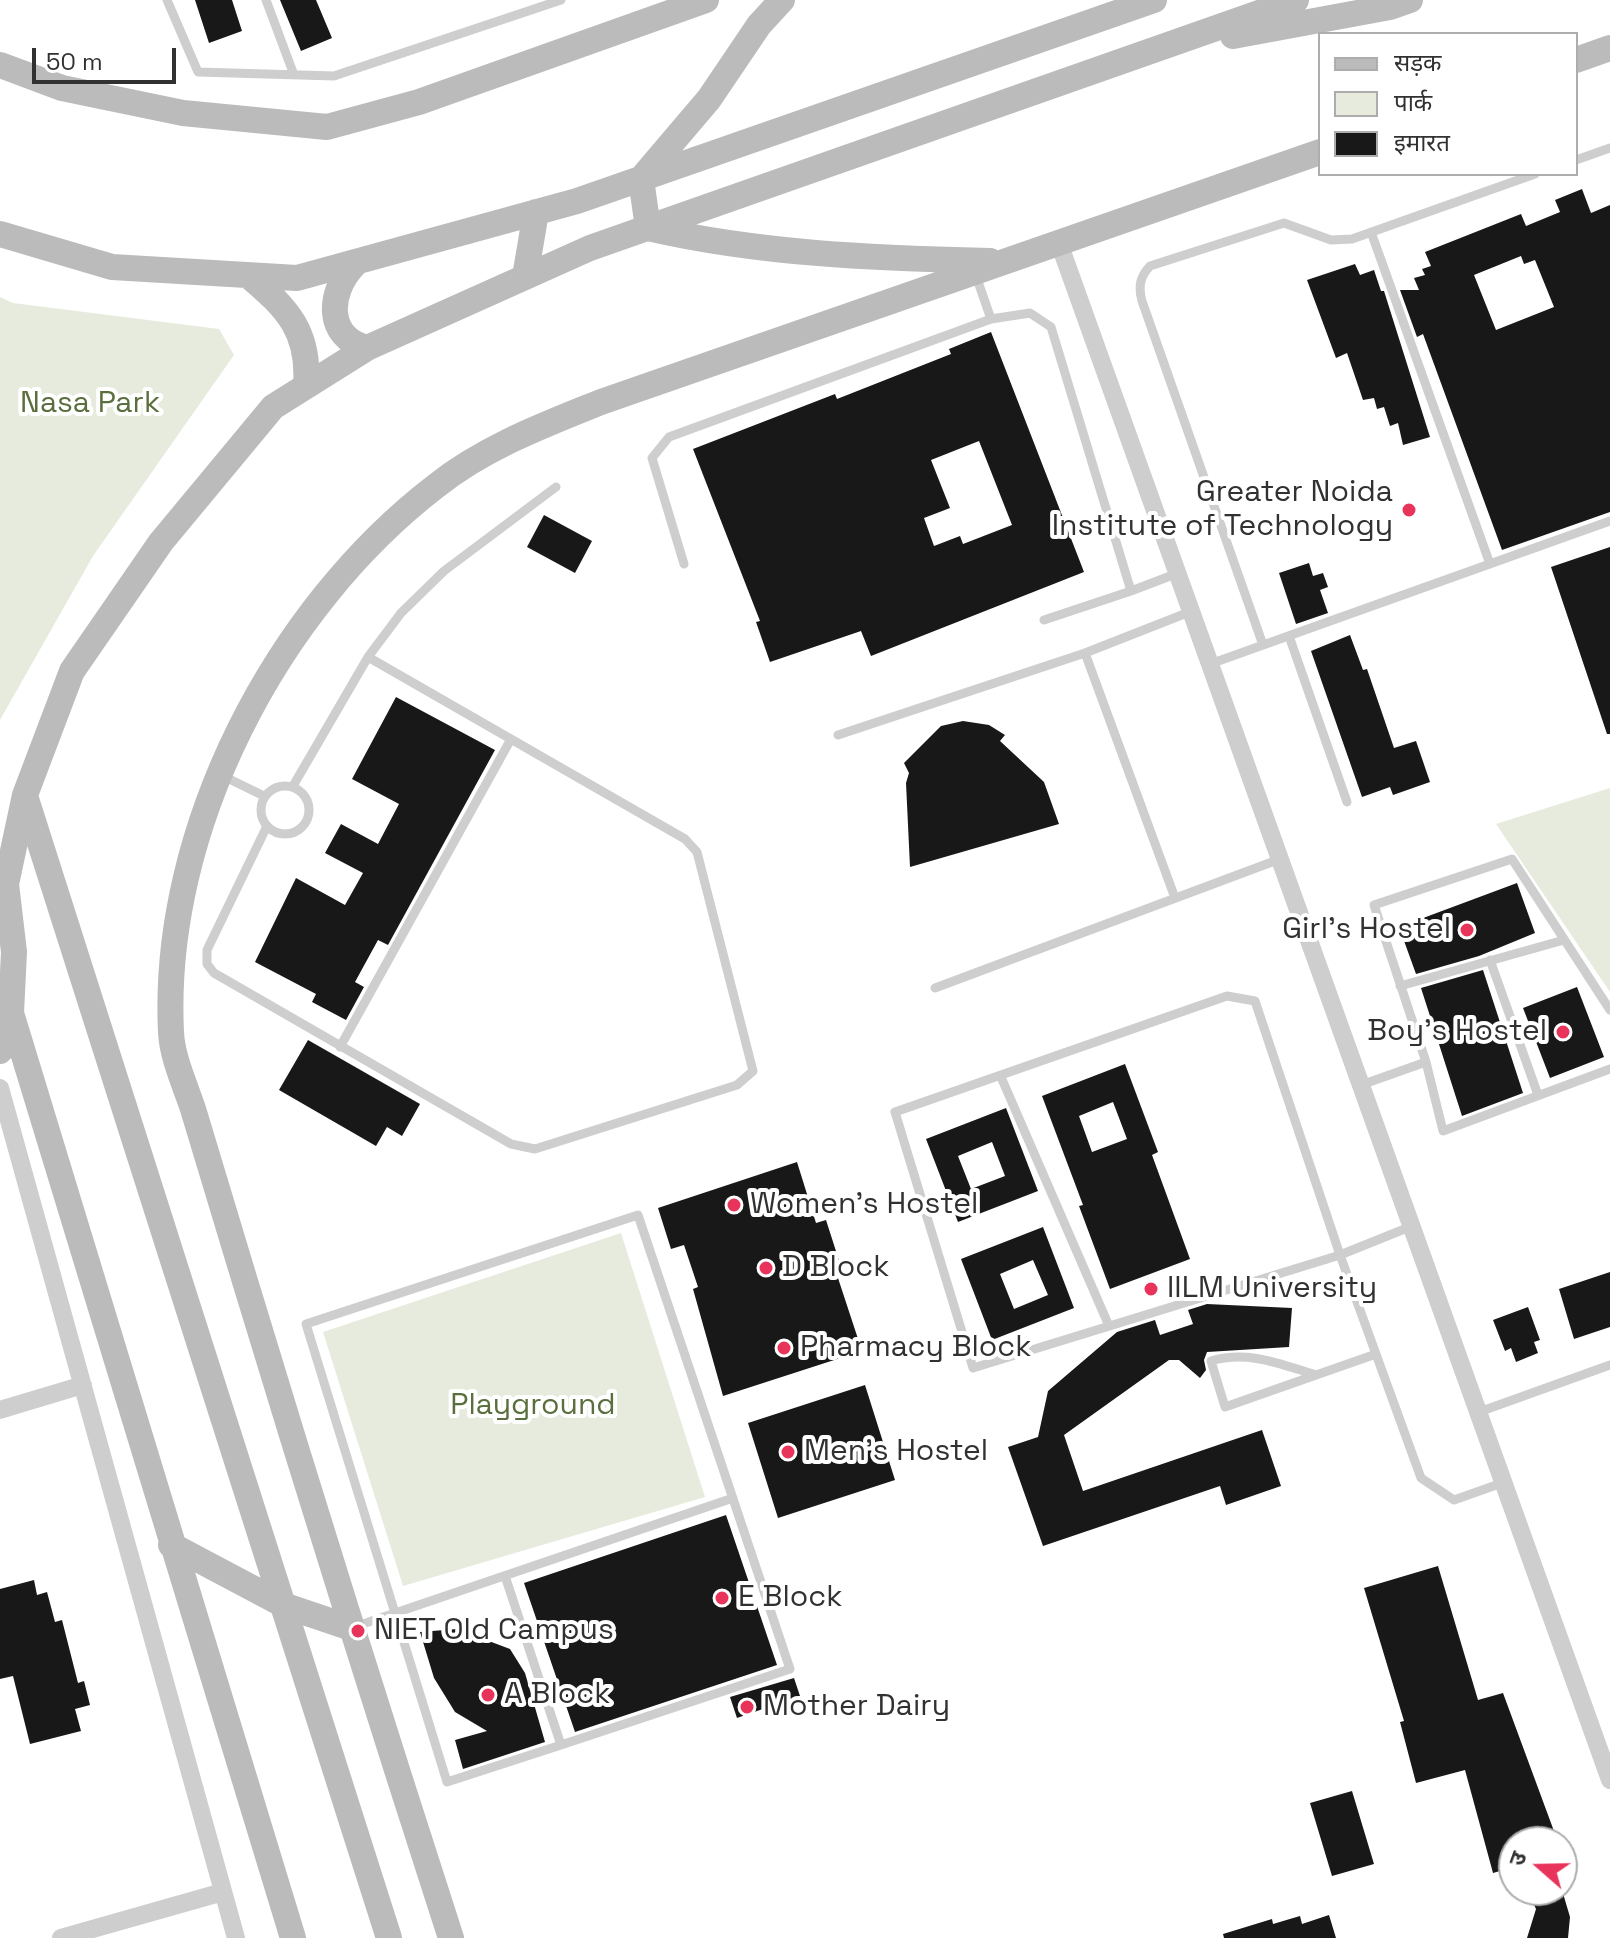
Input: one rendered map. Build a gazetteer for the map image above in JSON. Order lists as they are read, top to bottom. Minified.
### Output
{"parks":["Nasa Park","Playground"],"places":["Greater Noida Institute of Technology","Girl's Hostel","Boy's Hostel","Women's Hostel","D Block","IILM University","Pharmacy Block","Men's Hostel","E Block","NIET Old Campus","A Block","Mother Dairy"],"legend":["सड़क","पार्क","इमारत"],"scale_bar":"50 m","north":"left"}
